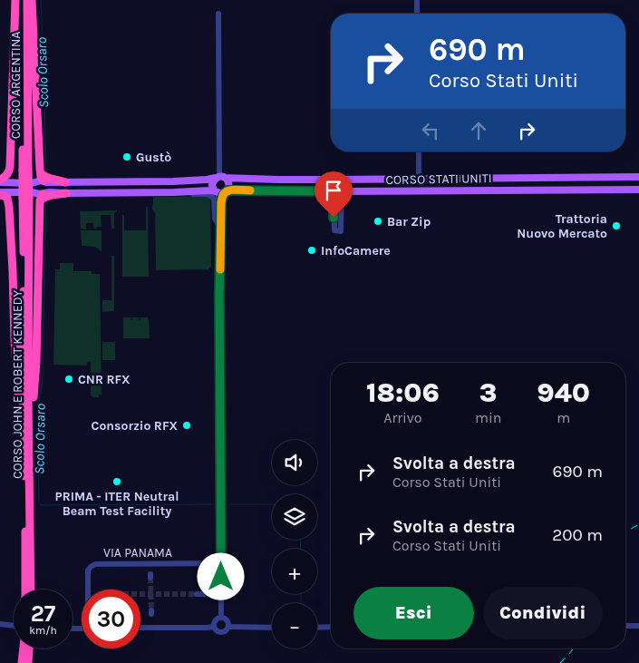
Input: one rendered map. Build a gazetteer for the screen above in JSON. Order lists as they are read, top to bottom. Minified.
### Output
{"streets":{"highway":["CORSO ARGENTINA","CORSO JOHN E ROBERT KENNEDY"],"main road":["CORSO STATI UNITI"],"street":["VIA PANAMA"]},"crossings":[["CORSO ARGENTINA","CORSO JOHN E ROBERT KENNEDY"]],"water":["Scolo Orsaro"],"places":["Gustò","Bar Zip","Trattoria Nuovo Mercato","InfoCamere","CNR RFX","Consorzio RFX","PRIMA - ITER Neutral Beam Test Facility"],"page":{"turn":["690 m","Corso Stati Uniti"],"eta":["18:06","Arrivo","3","min","940","m"],"map_buttons":["+","−"],"list":[{"name":"Svolta a destra","note":"Corso Stati Uniti","value":"690 m"},{"name":"Svolta a destra","note":"Corso Stati Uniti","value":"200 m"}],"buttons":["Esci","Condividi"],"speed":"27 km/h","limit":"30"}}
